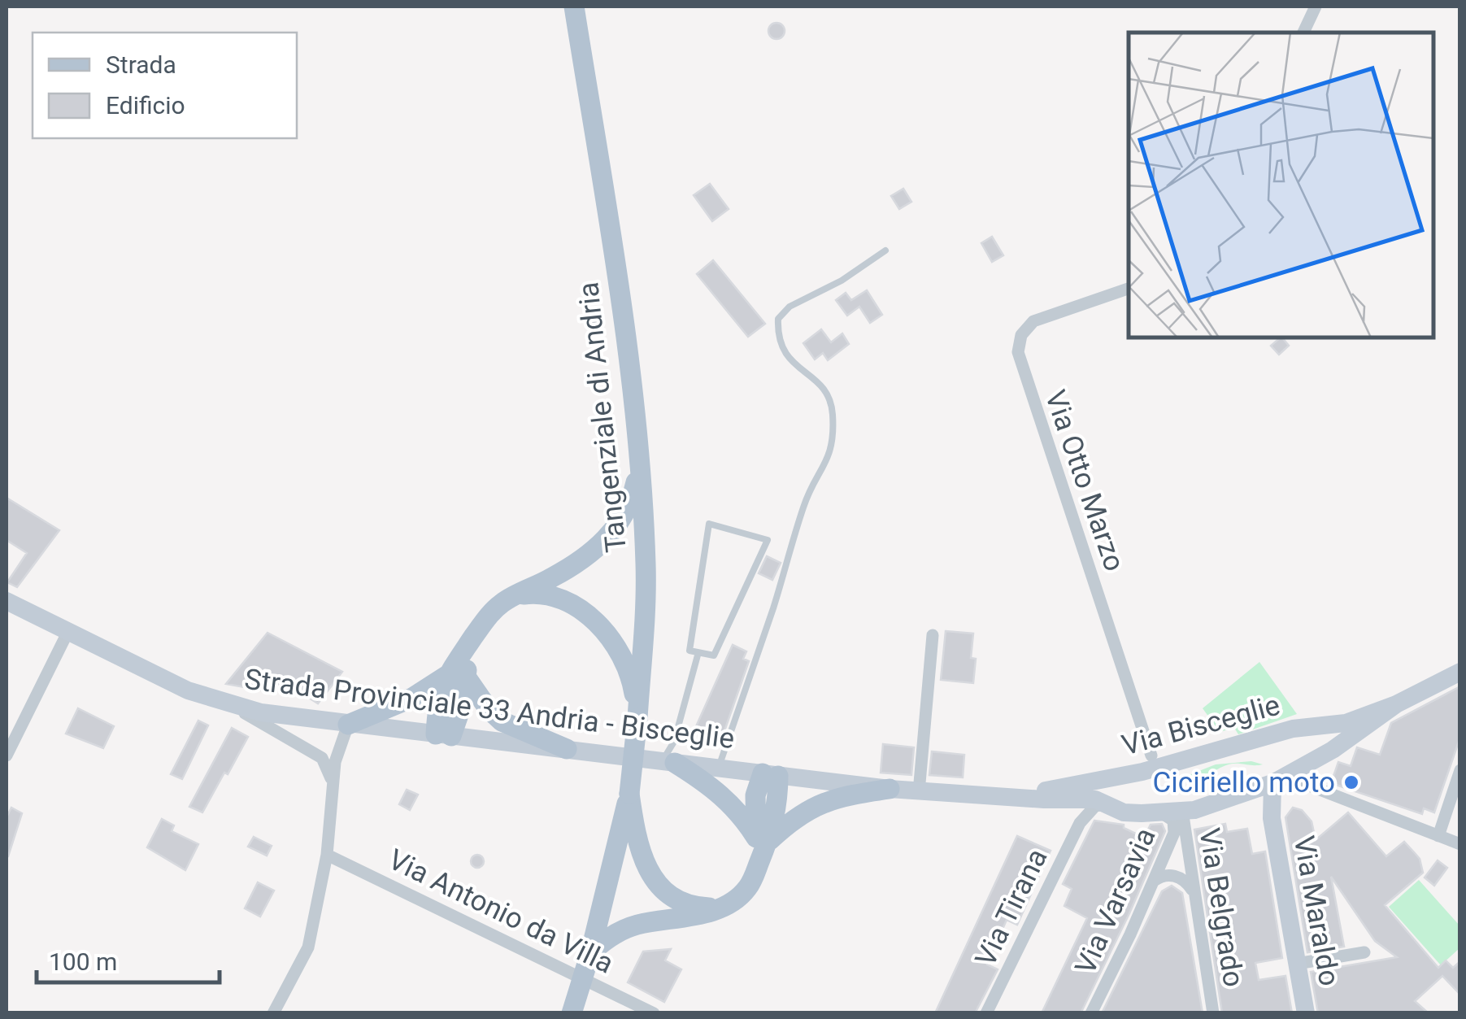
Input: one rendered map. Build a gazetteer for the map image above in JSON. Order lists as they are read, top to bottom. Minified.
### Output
{"streets":{"main road":["Tangenziale di Andria","Strada Provinciale 33 Andria - Bisceglie","Via Bisceglie","Via Maraldo"],"street":["Via Otto Marzo","Via Varsavia","Via Tirana","Via Belgrado","Via Antonio da Villa"]},"crossings":[["Via Otto Marzo","Via Bisceglie"],["Strada Provinciale 33 Andria - Bisceglie","Via Bisceglie"],["Via Bisceglie","Via Varsavia"],["Via Bisceglie","Via Belgrado"],["Via Bisceglie","Via Maraldo"]],"places":["Ciciriello moto"],"legend":["Strada","Edificio"],"scale_bar":"100 m"}
